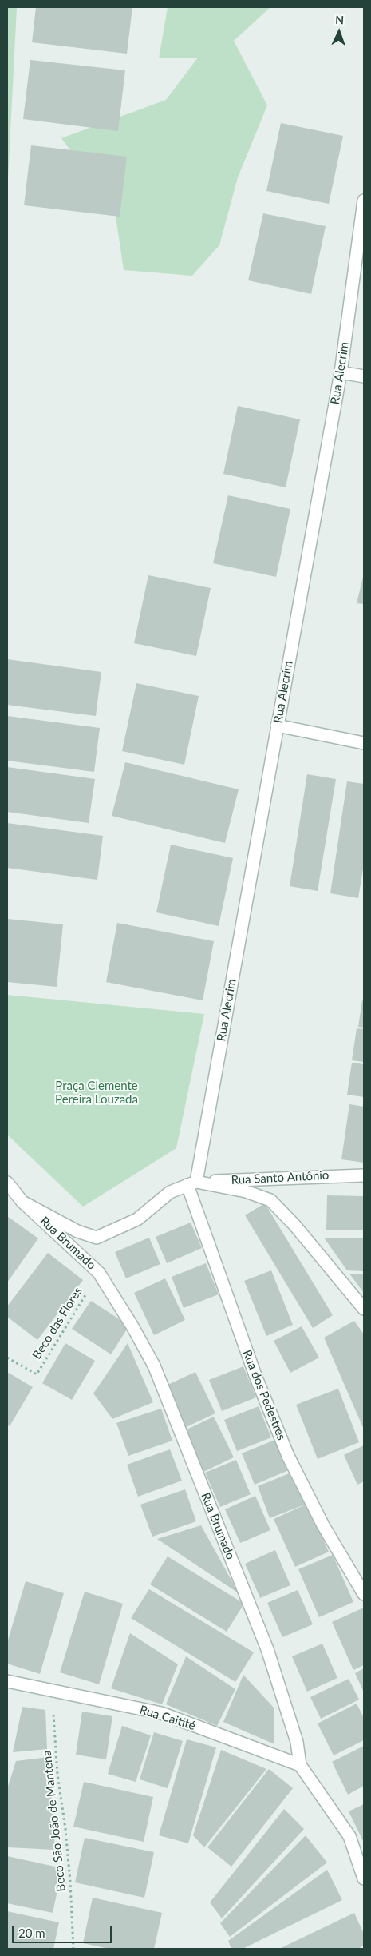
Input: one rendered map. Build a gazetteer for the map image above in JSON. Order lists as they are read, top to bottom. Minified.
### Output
{"streets":{"street":["Rua Alecrim","Rua Santo Antônio","Rua Brumado","Rua dos Pedestres","Rua Caitité"],"path":["Beco das Flores","Beco São João de Mantena"]},"crossings":[["Rua Alecrim","Rua Santo Antônio"],["Rua Alecrim","Rua dos Pedestres"],["Rua Santo Antônio","Rua dos Pedestres"],["Rua Brumado","Beco das Flores"],["Rua Brumado","Rua Caitité"],["Rua Caitité","Beco São João de Mantena"]],"parks":["Praça Clemente Pereira Louzada"],"scale_bar":"20 m","north":"top"}
